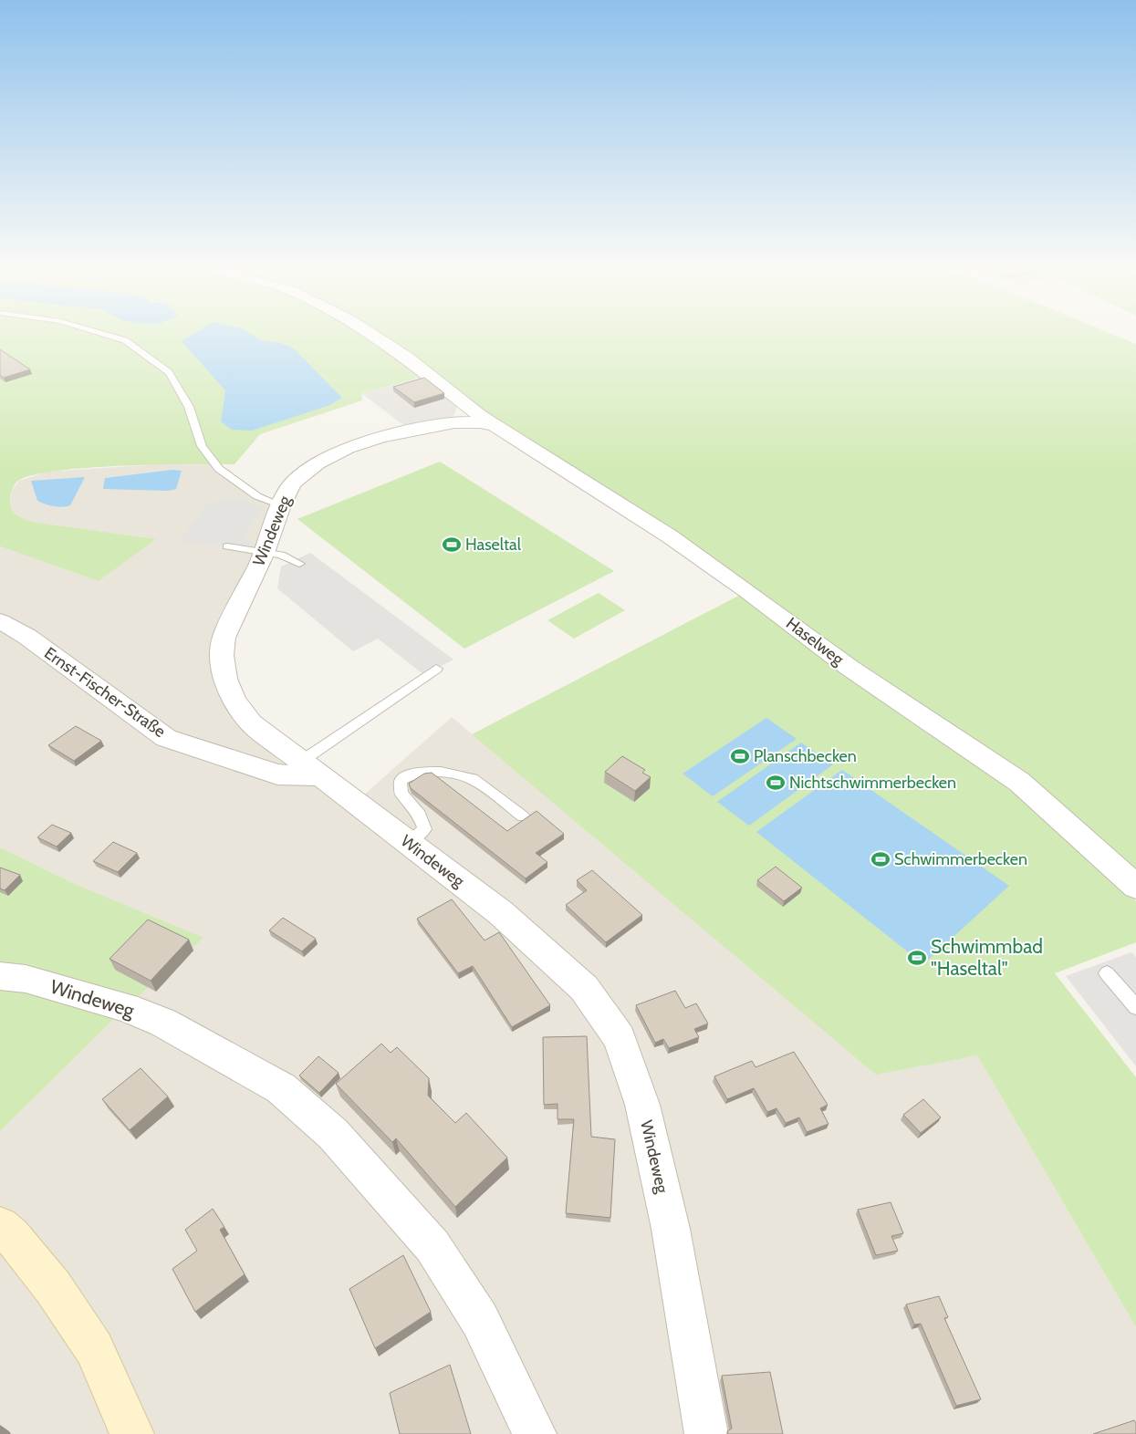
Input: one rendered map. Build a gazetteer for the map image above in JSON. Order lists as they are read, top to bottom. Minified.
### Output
{"streets":{"street":["Windeweg","Haselweg","Ernst-Fischer-Straße"]},"crossings":[["Windeweg","Haselweg"],["Windeweg","Ernst-Fischer-Straße"]],"places":{"sports":["Haseltal","Planschbecken","Nichtschwimmerbecken","Schwimmerbecken","Schwimmbad \"Haseltal\""]}}
